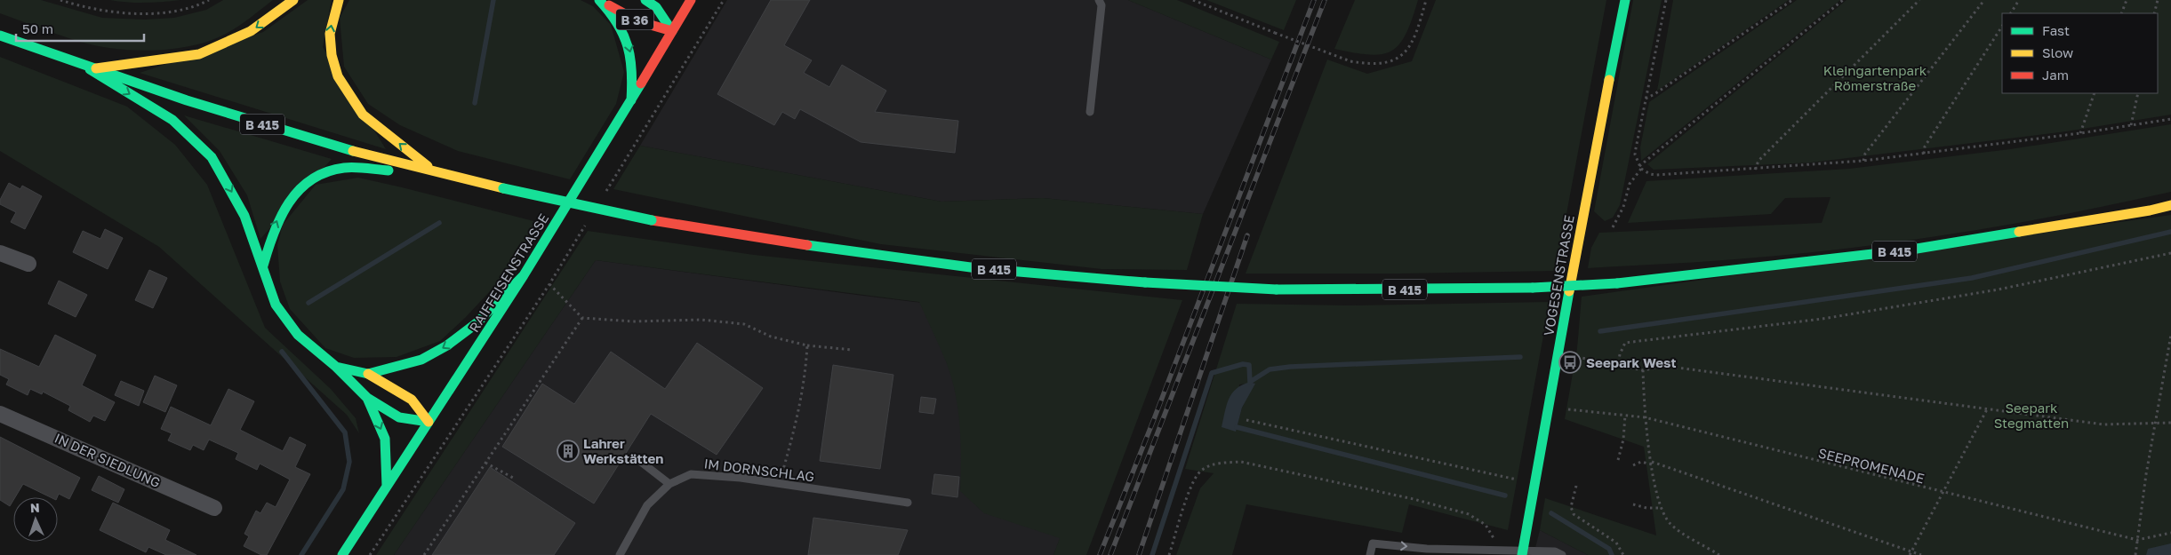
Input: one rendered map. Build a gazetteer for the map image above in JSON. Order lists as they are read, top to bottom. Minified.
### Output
{"streets":{"main road":["B 36","B 415","RAIFFEISENSTRASSE","VOGESENSTRASSE"],"street":["IN DER SIEDLUNG"],"lane":["IM DORNSCHLAG"],"path":["SEEPROMENADE"]},"crossings":[["B 36","RAIFFEISENSTRASSE"]],"parks":["Kleingartenpark Römerstraße","Seepark Stegmatten"],"places":{"bus stop":["Seepark West"],"building":["Lahrer Werkstätten"]},"legend":["Fast","Slow","Jam"],"scale_bar":"50 m","north":"top"}
